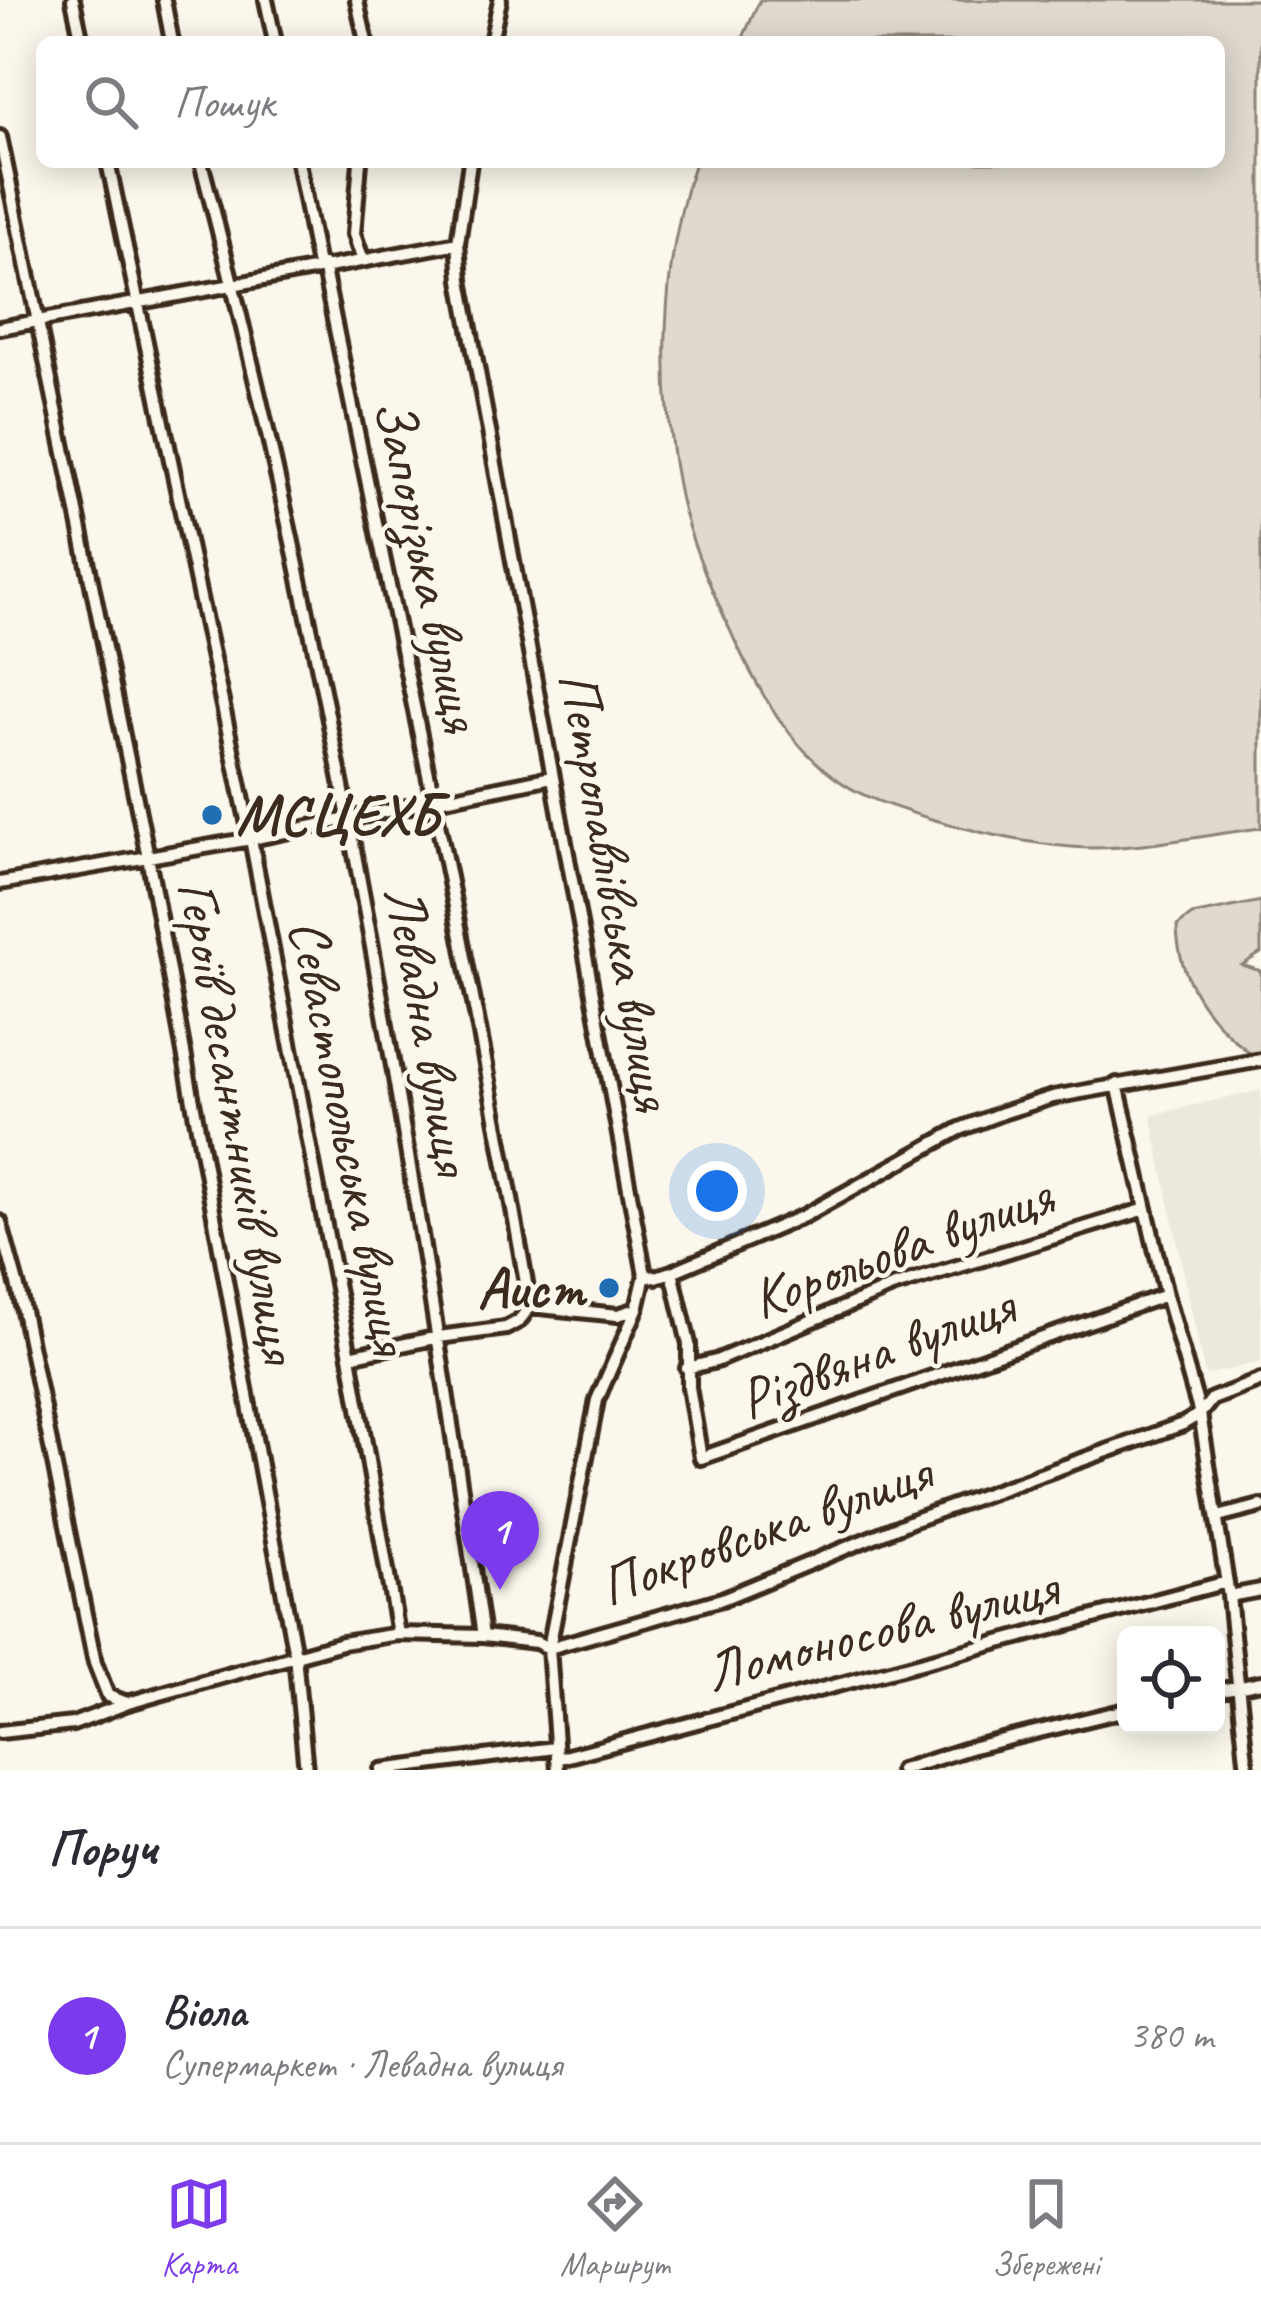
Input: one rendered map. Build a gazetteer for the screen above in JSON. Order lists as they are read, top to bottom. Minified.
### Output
{"streets":{"street":["Запорізька вулиця","Петропавлівська вулиця","Левадна вулиця","Героїв десантників вулиця","Севастопольська вулиця","Корольова вулиця","Різдвяна вулиця","Покровська вулиця","Ломоносова вулиця"]},"crossings":[["Петропавлівська вулиця","Покровська вулиця"],["Петропавлівська вулиця","Ломоносова вулиця"],["Левадна вулиця","Покровська вулиця"],["Героїв десантників вулиця","Покровська вулиця"],["Севастопольська вулиця","Покровська вулиця"],["Корольова вулиця","Різдвяна вулиця"]],"places":["МСЦЕХБ","Аист"],"page":{"search":"Пошук","pins":"1","heading":"Поруч","list":[{"mark":"1","name":"Віола","note":"Супермаркет · Левадна вулиця","value":"380 m"}],"nav":["Карта","Маршрут","Збережені"]}}
